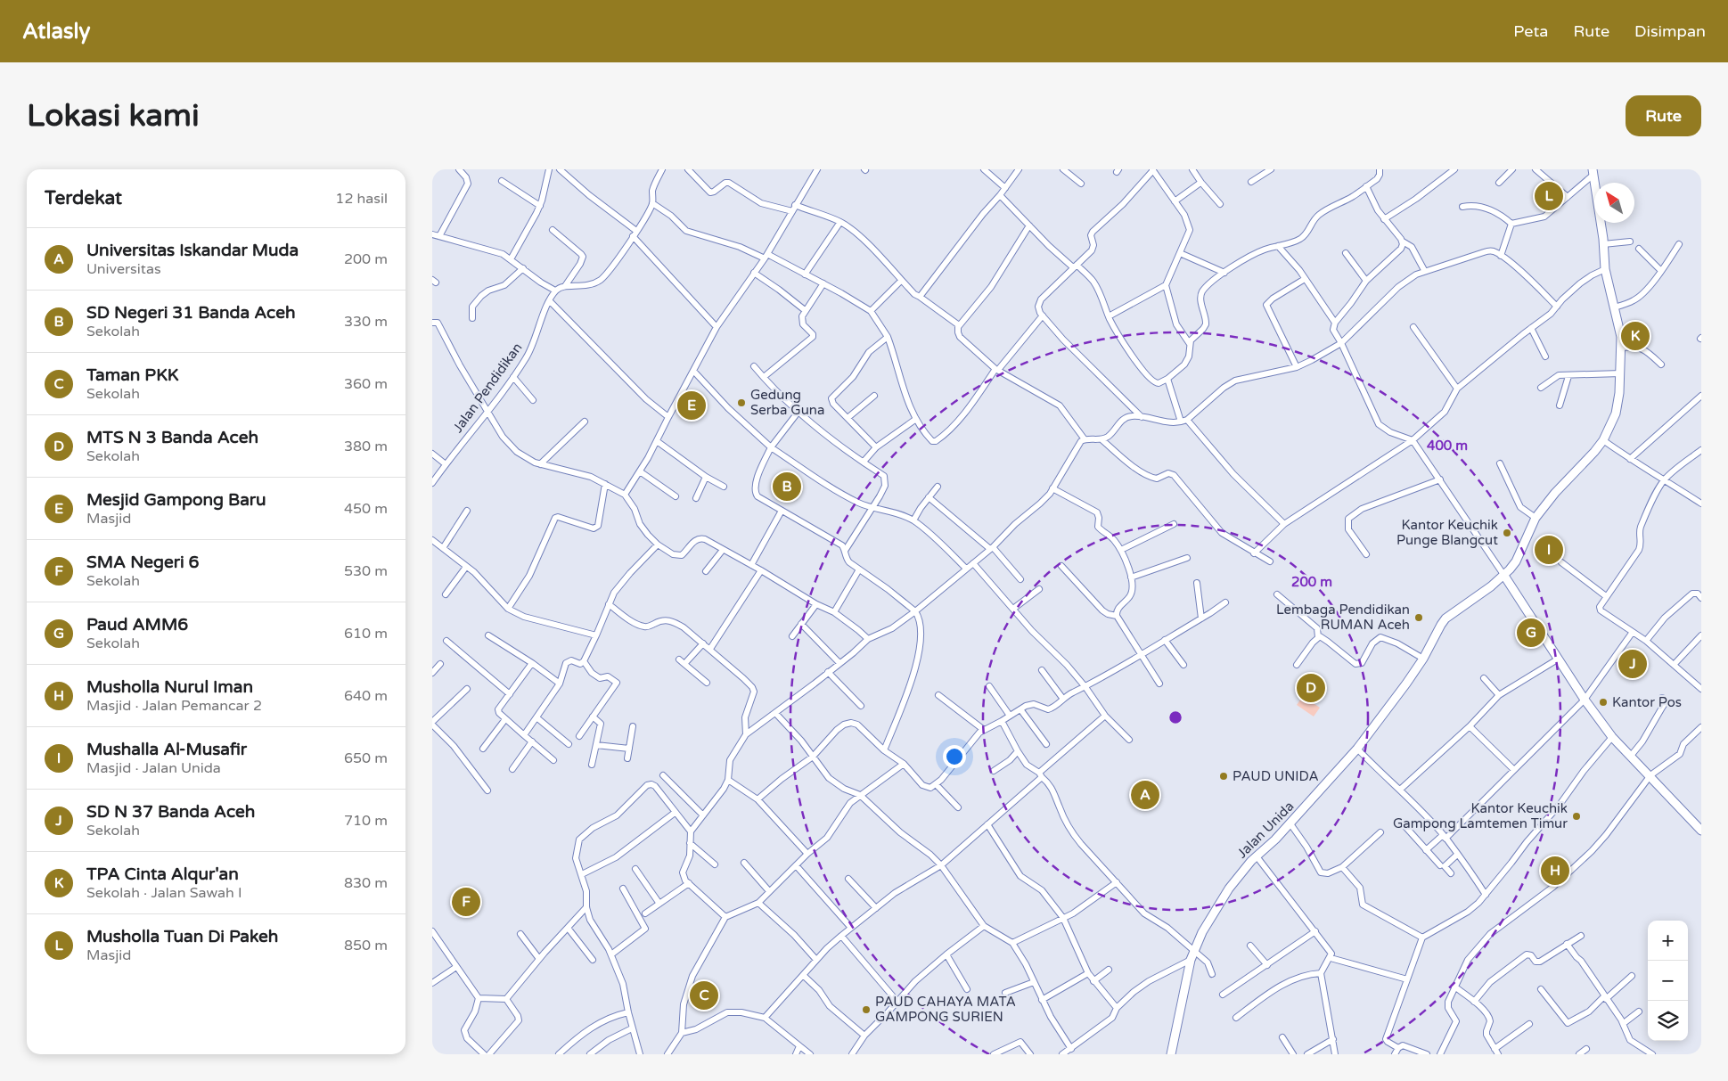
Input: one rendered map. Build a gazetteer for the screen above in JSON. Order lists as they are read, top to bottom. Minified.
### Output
{"streets":{"street":["Jalan Pendidikan","Jalan Unida"]},"places":["Gedung Serba Guna","Kantor Keuchik Punge Blangcut","Lembaga Pendidikan RUMAN Aceh","Kantor Pos","PAUD UNIDA","Kantor Keuchik Gampong Lamtemen Timur","PAUD CAHAYA MATA GAMPONG SURIEN"],"north":"top left","page":{"header":"Atlasly","nav":["Peta","Rute","Disimpan"],"buttons":"Rute","title":"Lokasi kami","heading":["Terdekat","12 hasil"],"pins":["L","K","E","B","I","G","J","D","A","H","F","C"],"list":[{"mark":"A","name":"Universitas Iskandar Muda","note":"Universitas","value":"200 m"},{"mark":"B","name":"SD Negeri 31 Banda Aceh","note":"Sekolah","value":"330 m"},{"mark":"C","name":"Taman PKK","note":"Sekolah","value":"360 m"},{"mark":"D","name":"MTS N 3 Banda Aceh","note":"Sekolah","value":"380 m"},{"mark":"E","name":"Mesjid Gampong Baru","note":"Masjid","value":"450 m"},{"mark":"F","name":"SMA Negeri 6","note":"Sekolah","value":"530 m"},{"mark":"G","name":"Paud AMM6","note":"Sekolah","value":"610 m"},{"mark":"H","name":"Musholla Nurul Iman","note":"Masjid · Jalan Pemancar 2","value":"640 m"},{"mark":"I","name":"Mushalla Al-Musafir","note":"Masjid · Jalan Unida","value":"650 m"},{"mark":"J","name":"SD N 37 Banda Aceh","note":"Sekolah","value":"710 m"},{"mark":"K","name":"TPA Cinta Alqur'an","note":"Sekolah · Jalan Sawah I","value":"830 m"},{"mark":"L","name":"Musholla Tuan Di Pakeh","note":"Masjid","value":"850 m"}],"map_buttons":["+","−"]},"rings":["400 m","200 m"]}
